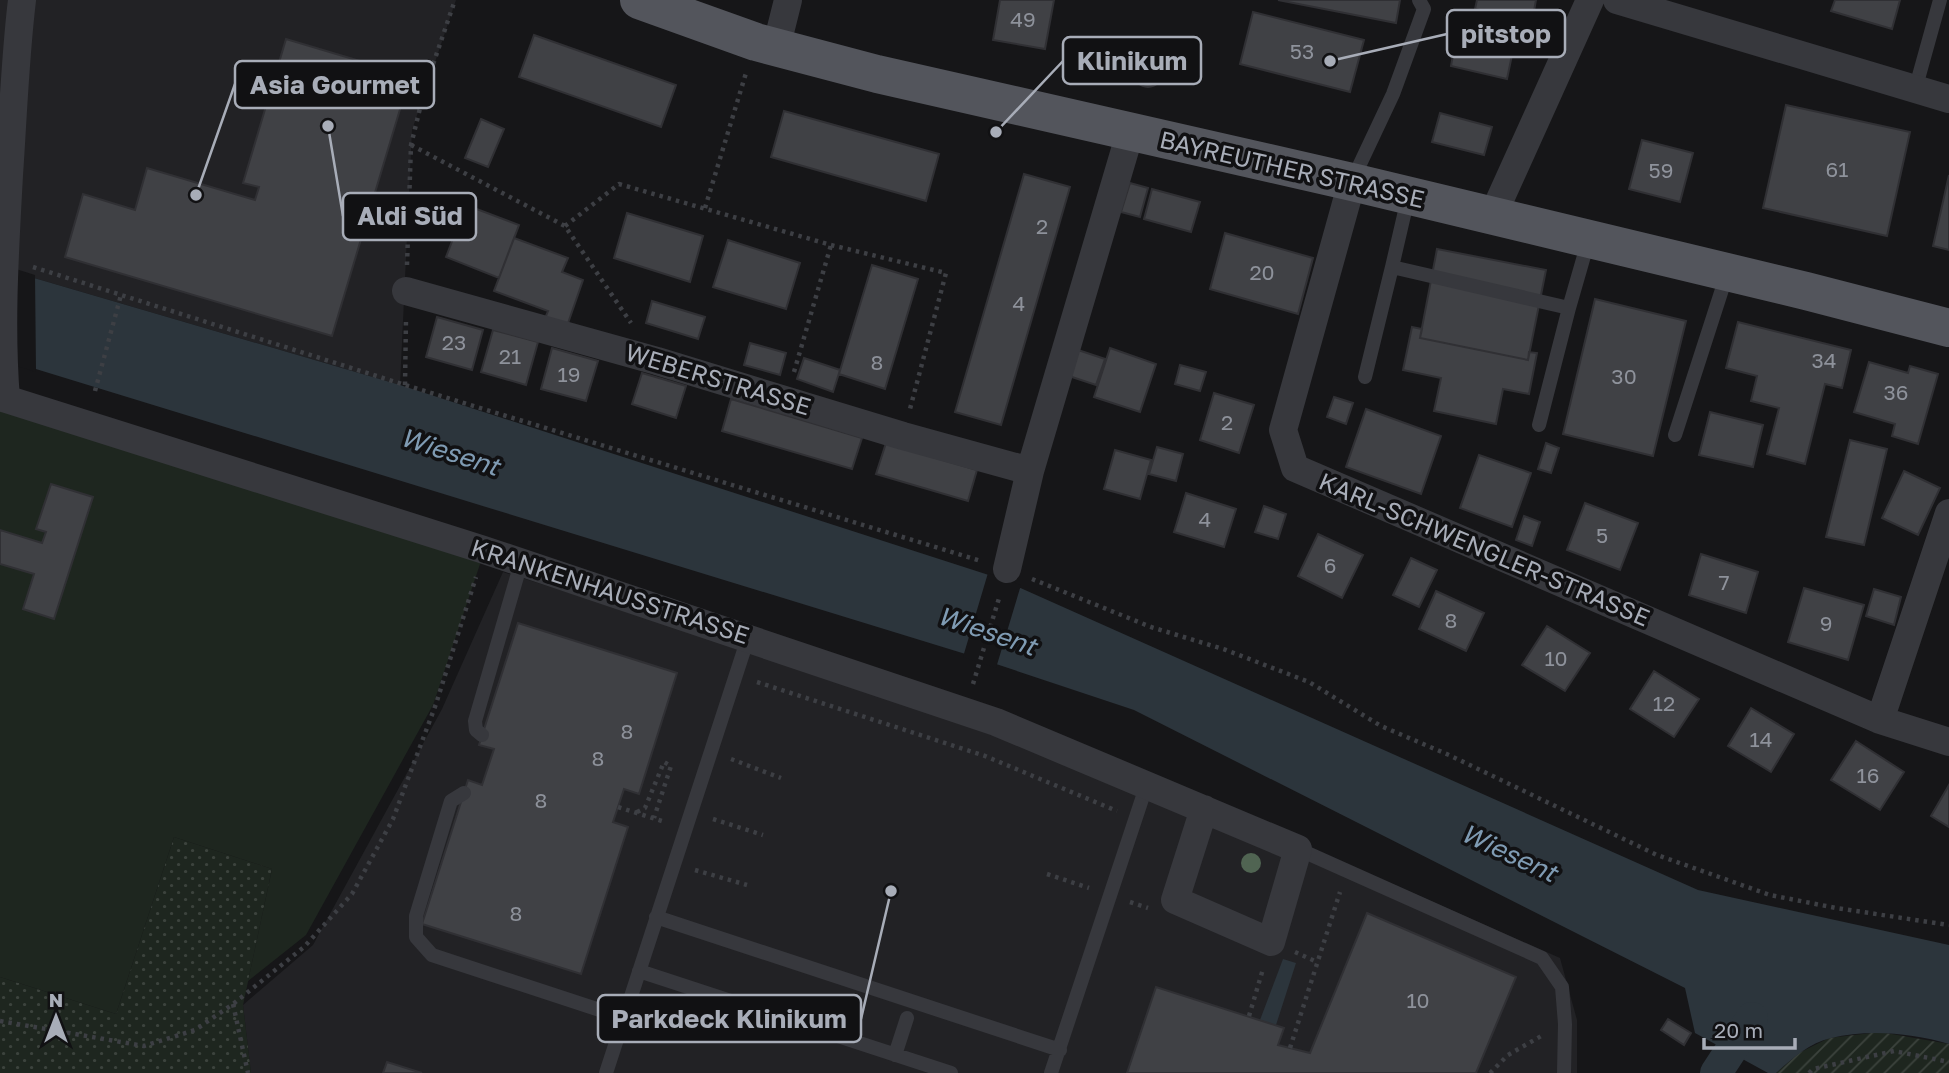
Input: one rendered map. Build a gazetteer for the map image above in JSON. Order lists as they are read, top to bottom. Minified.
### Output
{"streets":{"main road":["BAYREUTHER STRASSE"],"street":["WEBERSTRASSE","KARL-SCHWENGLER-STRASSE","KRANKENHAUSSTRASSE"]},"crossings":[["BAYREUTHER STRASSE","KARL-SCHWENGLER-STRASSE"]],"water":["Wiesent"],"places":["pitstop","Aldi Süd","Klinikum","Asia Gourmet","Parkdeck Klinikum"],"house_numbers":["49","53","61","59","2","20","4","23","21","34","8","19","30","36","2","4","5","6","7","8","9","10","12","8","14","8","16","8","8","10"],"scale_bar":"20 m","north":"top"}
